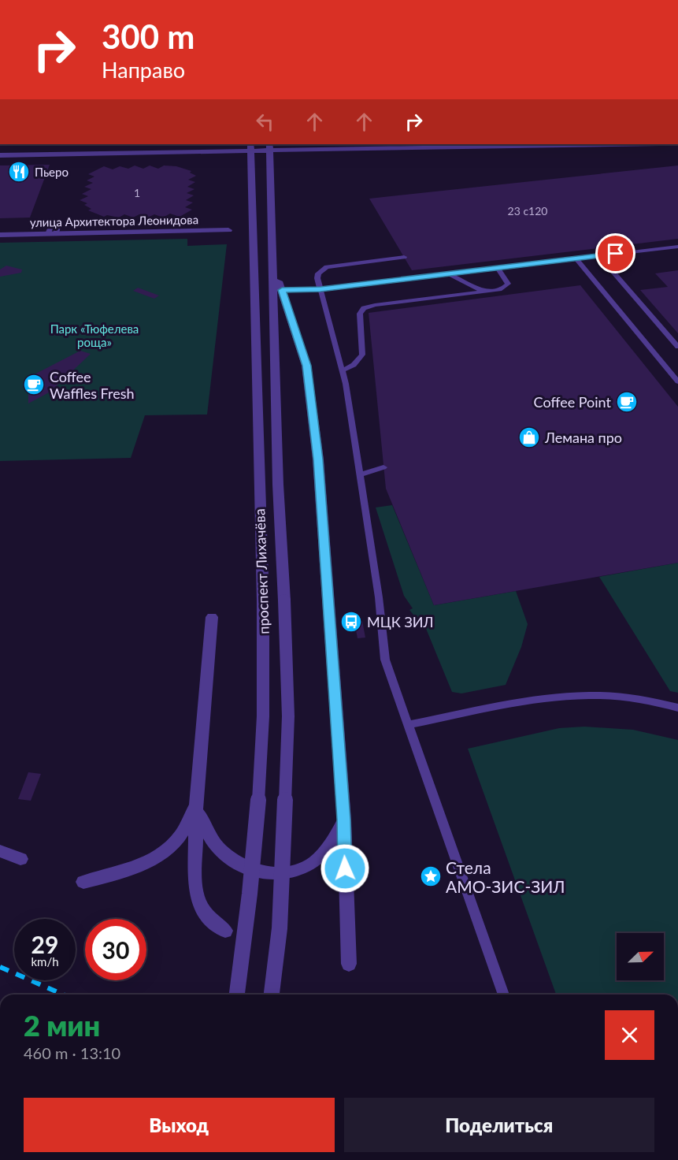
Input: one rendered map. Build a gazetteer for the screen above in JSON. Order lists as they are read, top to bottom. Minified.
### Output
{"streets":{"street":["улица Архитектора Леонидова","проспект Лихачёва"]},"parks":["Парк «Тюфелева роща»"],"places":{"restaurant":["Пьеро"],"cafe":["Coffee Waffles Fresh","Coffee Point"],"shop":["Лемана про"],"bus stop":["МЦК ЗИЛ"],"place":["Стела АМО-ЗИС-ЗИЛ"]},"house_numbers":["1","23 с120"],"north":"top right","page":{"turn":["300 m","Направо"],"speed":"29 km/h","limit":"30","heading":["2 мин","460 m · 13:10"],"buttons":["Выход","Поделиться"]}}
